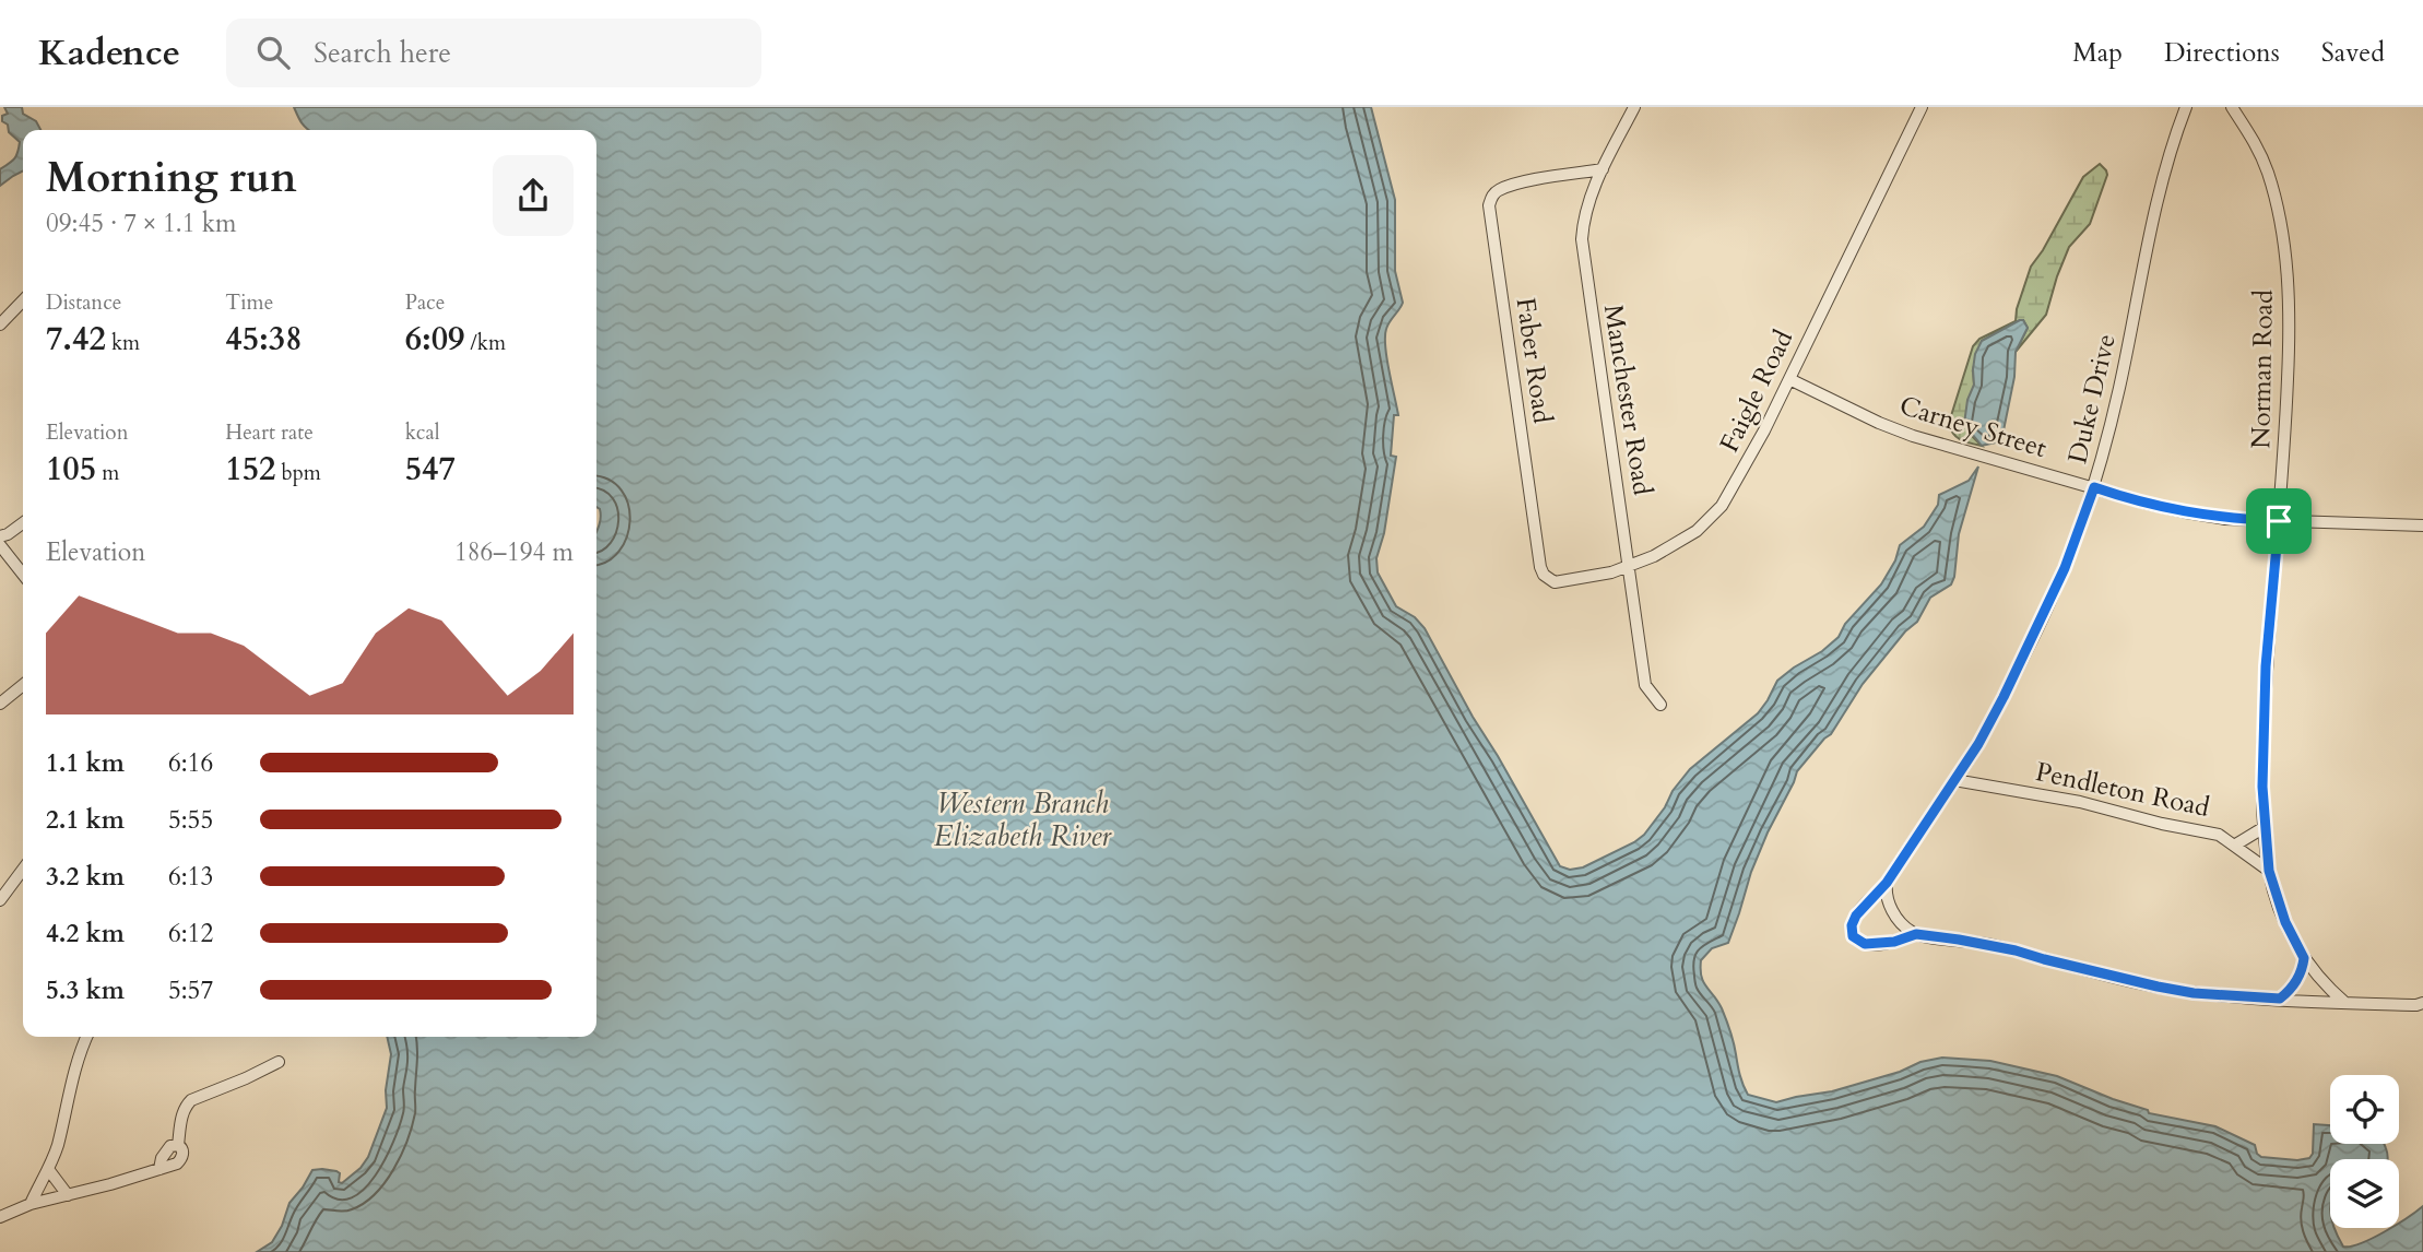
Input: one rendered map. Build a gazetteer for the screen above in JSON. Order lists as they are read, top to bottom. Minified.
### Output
{"streets":{"street":["Faber Road","Norman Road","Faigle Road","Duke Drive","Manchester Road","Carney Street","Pendleton Road"]},"crossings":[["Faber Road","Faigle Road"],["Faber Road","Manchester Road"],["Norman Road","Duke Drive"],["Norman Road","Carney Street"],["Norman Road","Pendleton Road"],["Faigle Road","Manchester Road"],["Faigle Road","Carney Street"],["Duke Drive","Carney Street"],["Duke Drive","Pendleton Road"]],"water":["Western Branch Elizabeth River"],"page":{"header":"Kadence","search":"Search here","nav":["Map","Directions","Saved"],"heading":["Morning run","09:45 · 7 × 1.1 km"],"stats":[["Distance","7.42 km"],["Time","45:38"],["Pace","6:09 /km"],["Elevation","105 m"],["Heart rate","152 bpm"],["kcal","547"]],"chart":["Elevation","186–194 m"],"list":[{"name":"1.1 km","note":"6:16"},{"name":"2.1 km","note":"5:55"},{"name":"3.2 km","note":"6:13"},{"name":"4.2 km","note":"6:12"},{"name":"5.3 km","note":"5:57"}]}}
